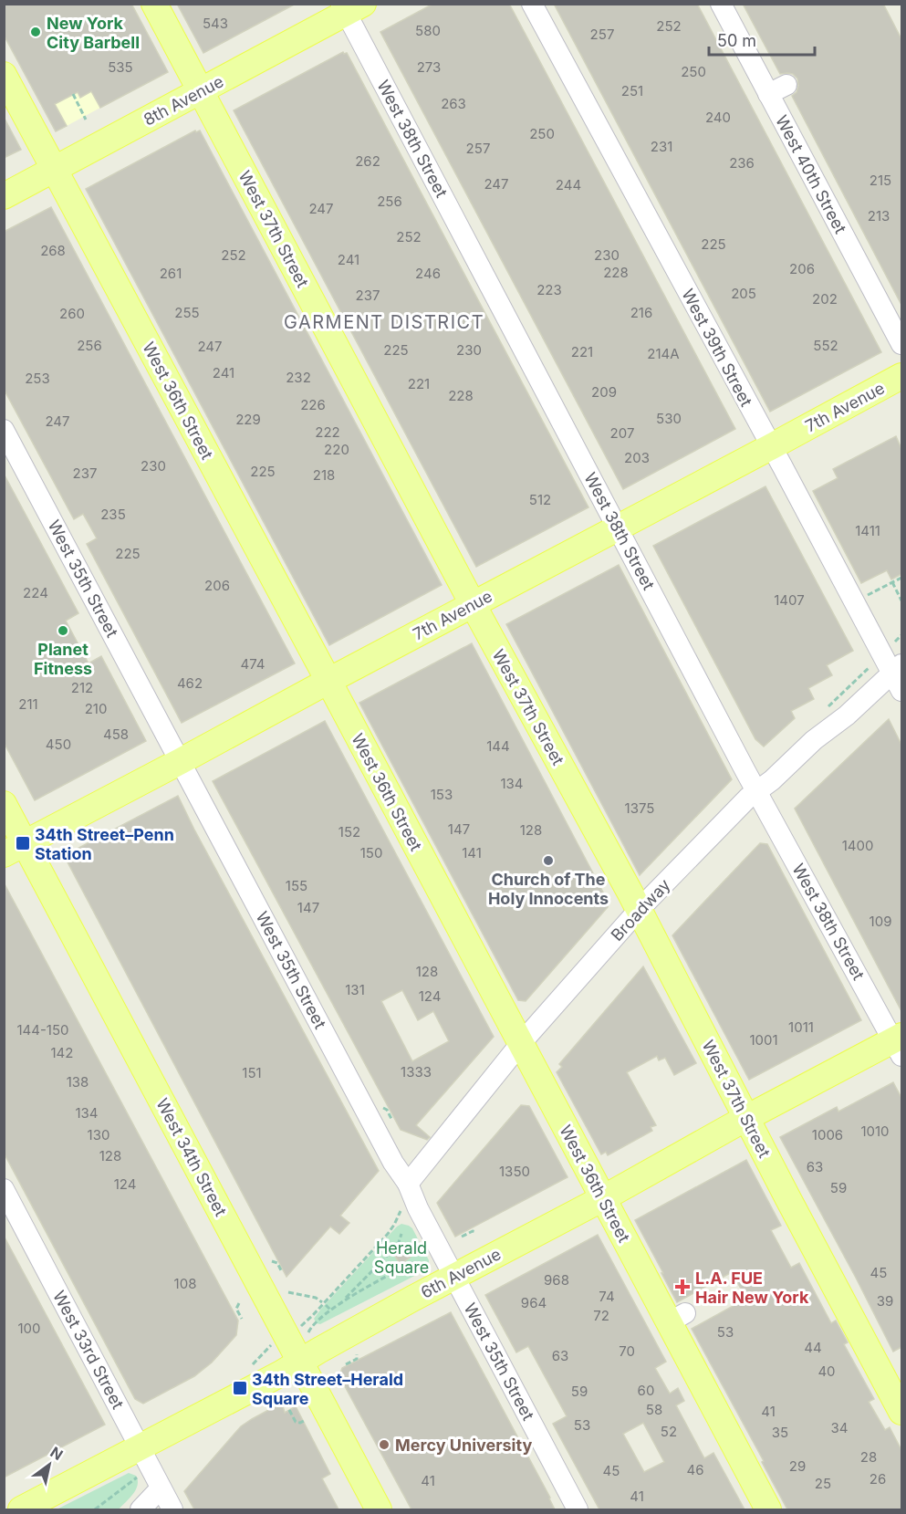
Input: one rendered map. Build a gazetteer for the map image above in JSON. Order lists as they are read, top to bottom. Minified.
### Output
{"streets":{"main road":["8th Avenue","West 37th Street","West 36th Street","7th Avenue","West 34th Street","6th Avenue"],"street":["West 38th Street","West 40th Street","West 39th Street","West 35th Street","Broadway","West 33rd Street"]},"crossings":[["8th Avenue","West 38th Street"],["8th Avenue","West 37th Street"],["8th Avenue","West 36th Street"],["West 38th Street","7th Avenue"],["West 38th Street","Broadway"],["West 38th Street","6th Avenue"],["West 37th Street","7th Avenue"],["West 37th Street","Broadway"],["West 37th Street","6th Avenue"],["West 39th Street","7th Avenue"],["West 39th Street","Broadway"],["West 36th Street","7th Avenue"],["West 36th Street","Broadway"],["West 36th Street","6th Avenue"],["7th Avenue","West 35th Street"],["7th Avenue","West 34th Street"],["West 35th Street","Broadway"],["West 35th Street","6th Avenue"],["West 34th Street","6th Avenue"],["6th Avenue","West 33rd Street"]],"districts":["GARMENT DISTRICT"],"parks":["Herald Square"],"places":{"other":["New York City Barbell","Planet Fitness","Church of The Holy Innocents","Mercy University"],"transit":["34th Street–Penn Station","34th Street–Herald Square"],"health":["L.A. FUE Hair New York"]},"house_numbers":["543","252","580","257","535","273","250","251","263","240","250","231","257","262","236","215","247","244","256","247","213","252","225","268","252","230","241","206","228","261","246","223","205","237","202","255","216","260","256","552","247","225","230","221","214A","241","232","253","221","209","228","226","530","229","247","222","207","220","203","230","225","237","218","512","235","1411","225","206","224","1407","474","462","212","211","210","458","450","144","134","153","1375","147","128","152","1400","150","141","155","147","109","128","131","124","1011","144-150","1001","142","1333","151","138","134","1010","130","1006","128","63","1350","124","59","45","968","108","74","39","964","72","100","53","44","70","63","40","60","59","58","41","53","34","52","35","28","29","46","45","26","41","25","41"],"scale_bar":"50 m","north":"top right"}
